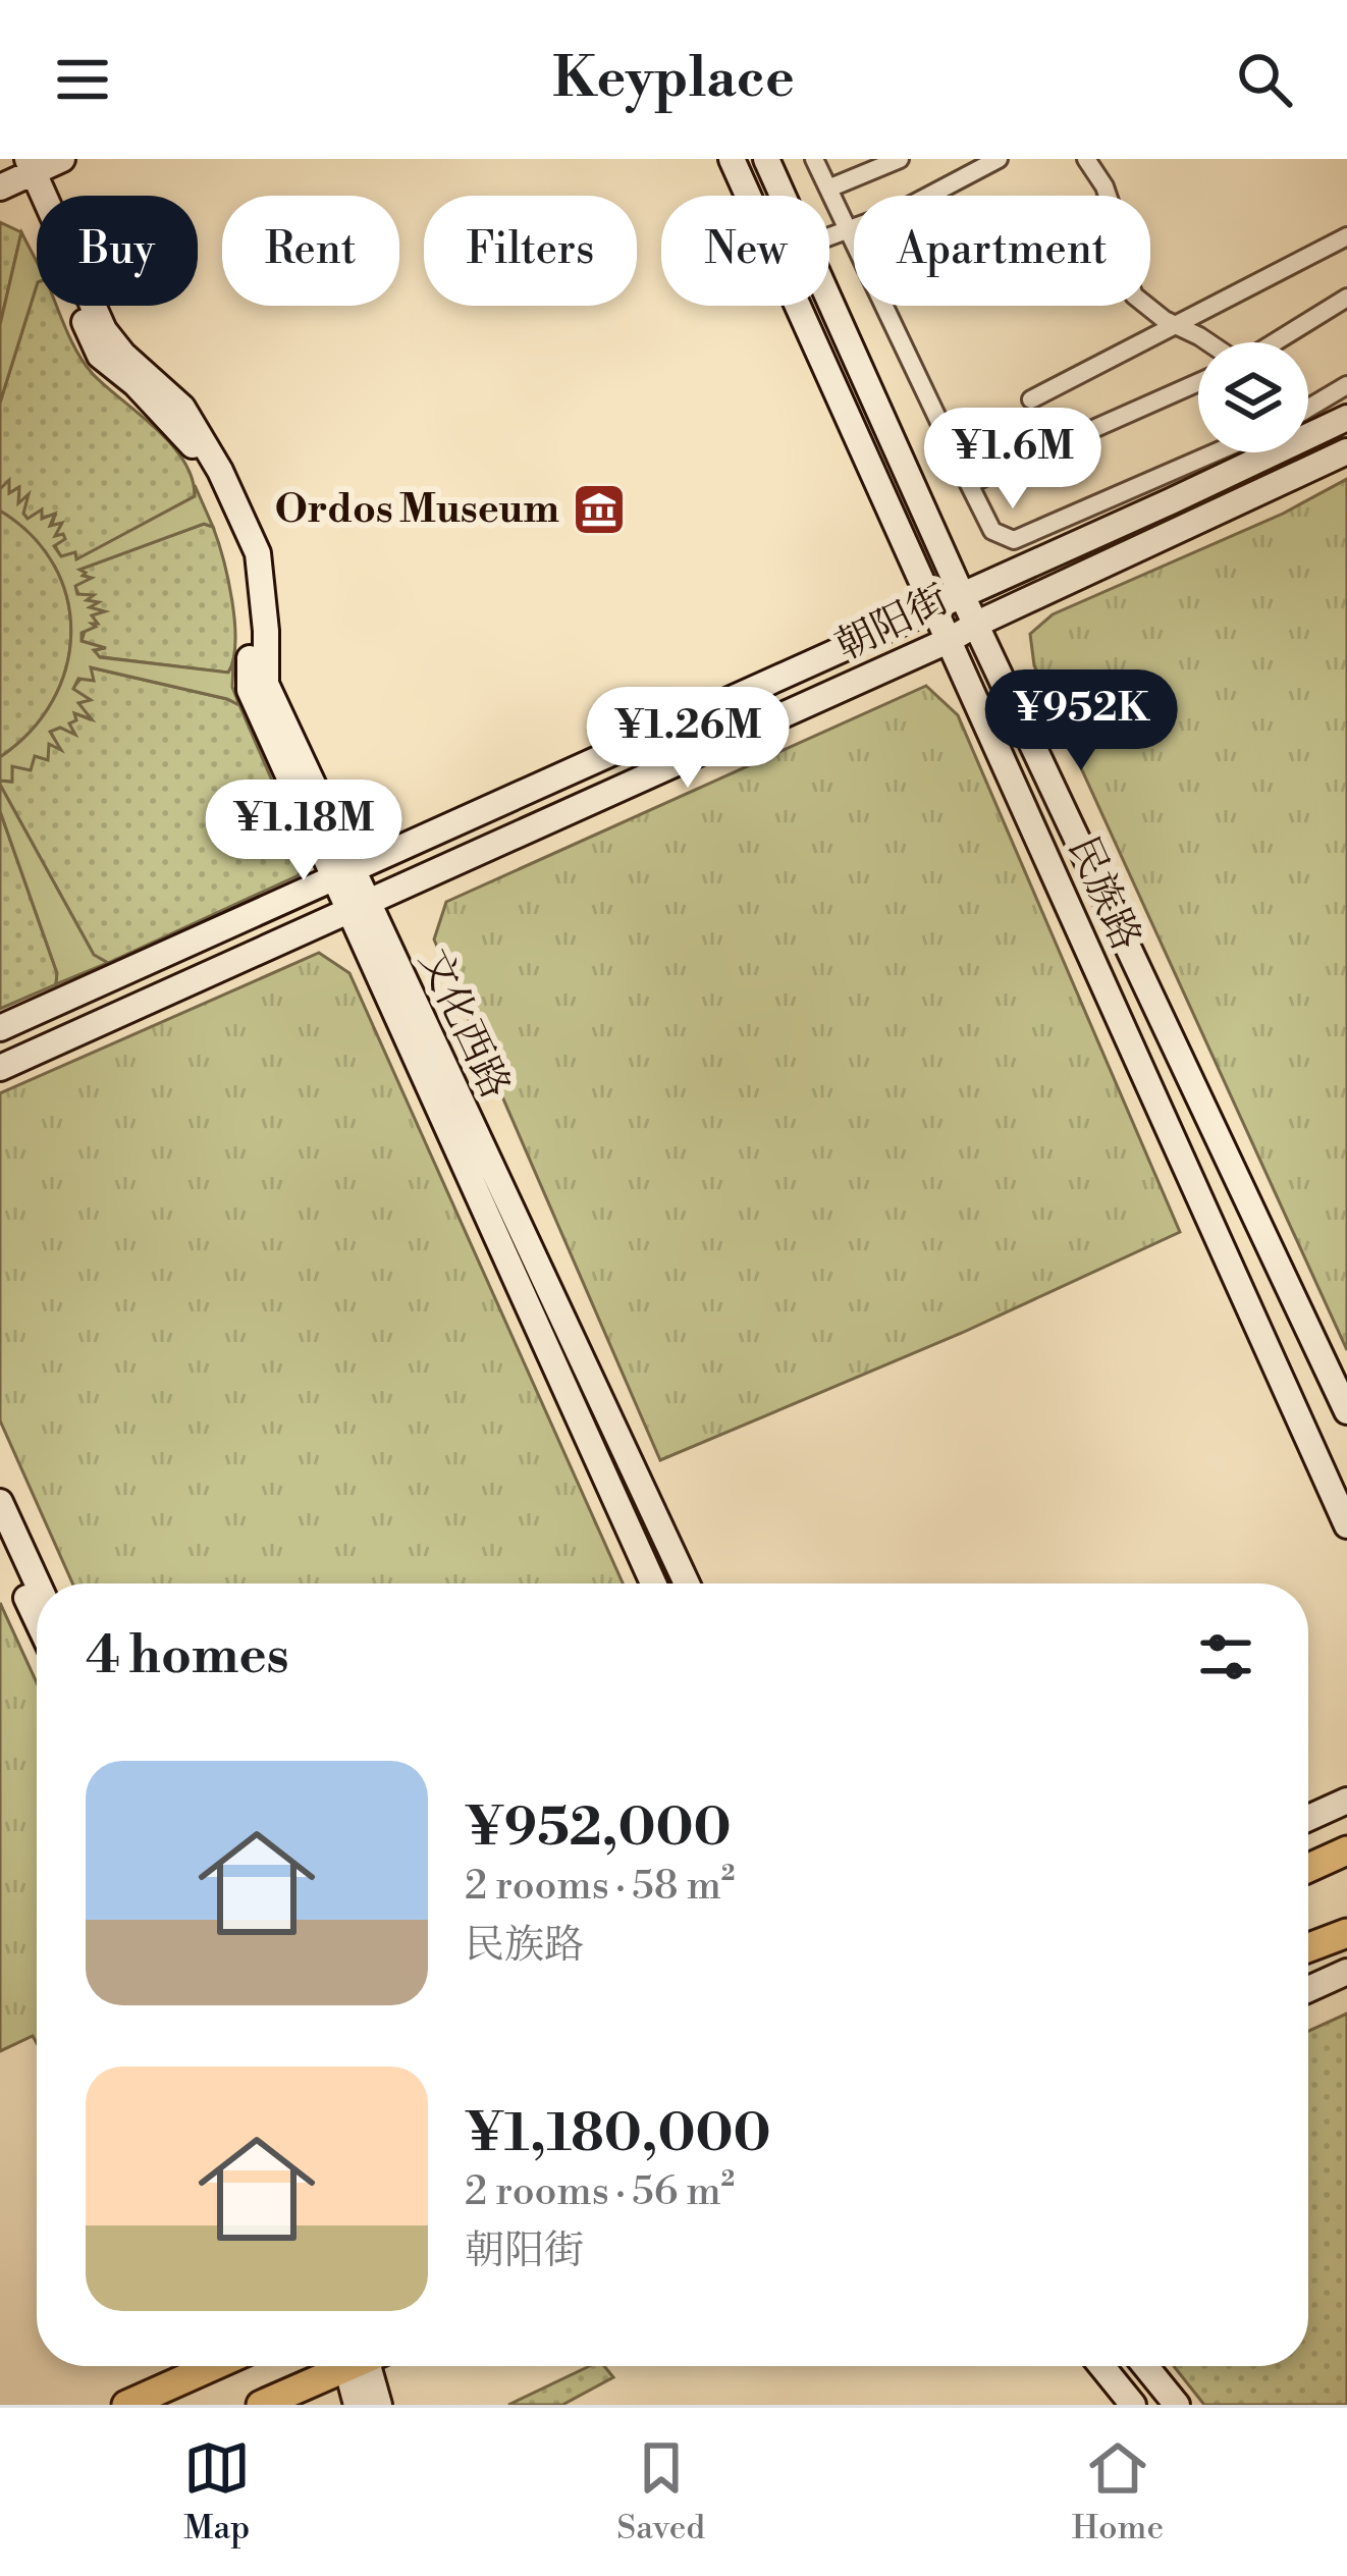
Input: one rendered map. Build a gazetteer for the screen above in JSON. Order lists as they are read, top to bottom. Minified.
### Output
{"streets":{"street":["朝阳街","民族路","文化西路"]},"crossings":[["朝阳街","民族路"],["朝阳街","文化西路"]],"places":{"museum":["Ordos Museum"]},"page":{"header":"Keyplace","chip":["Buy","Rent","Filters","New","Apartment"],"price":["¥1.6M","¥952K","¥1.26M","¥1.18M"],"heading":"4 homes","list":[{"name":"¥952,000","note":"2 rooms · 58 m² · 民族路"},{"name":"¥1,180,000","note":"2 rooms · 56 m² · 朝阳街"}],"tabs":["Map","Saved","Home"]}}
